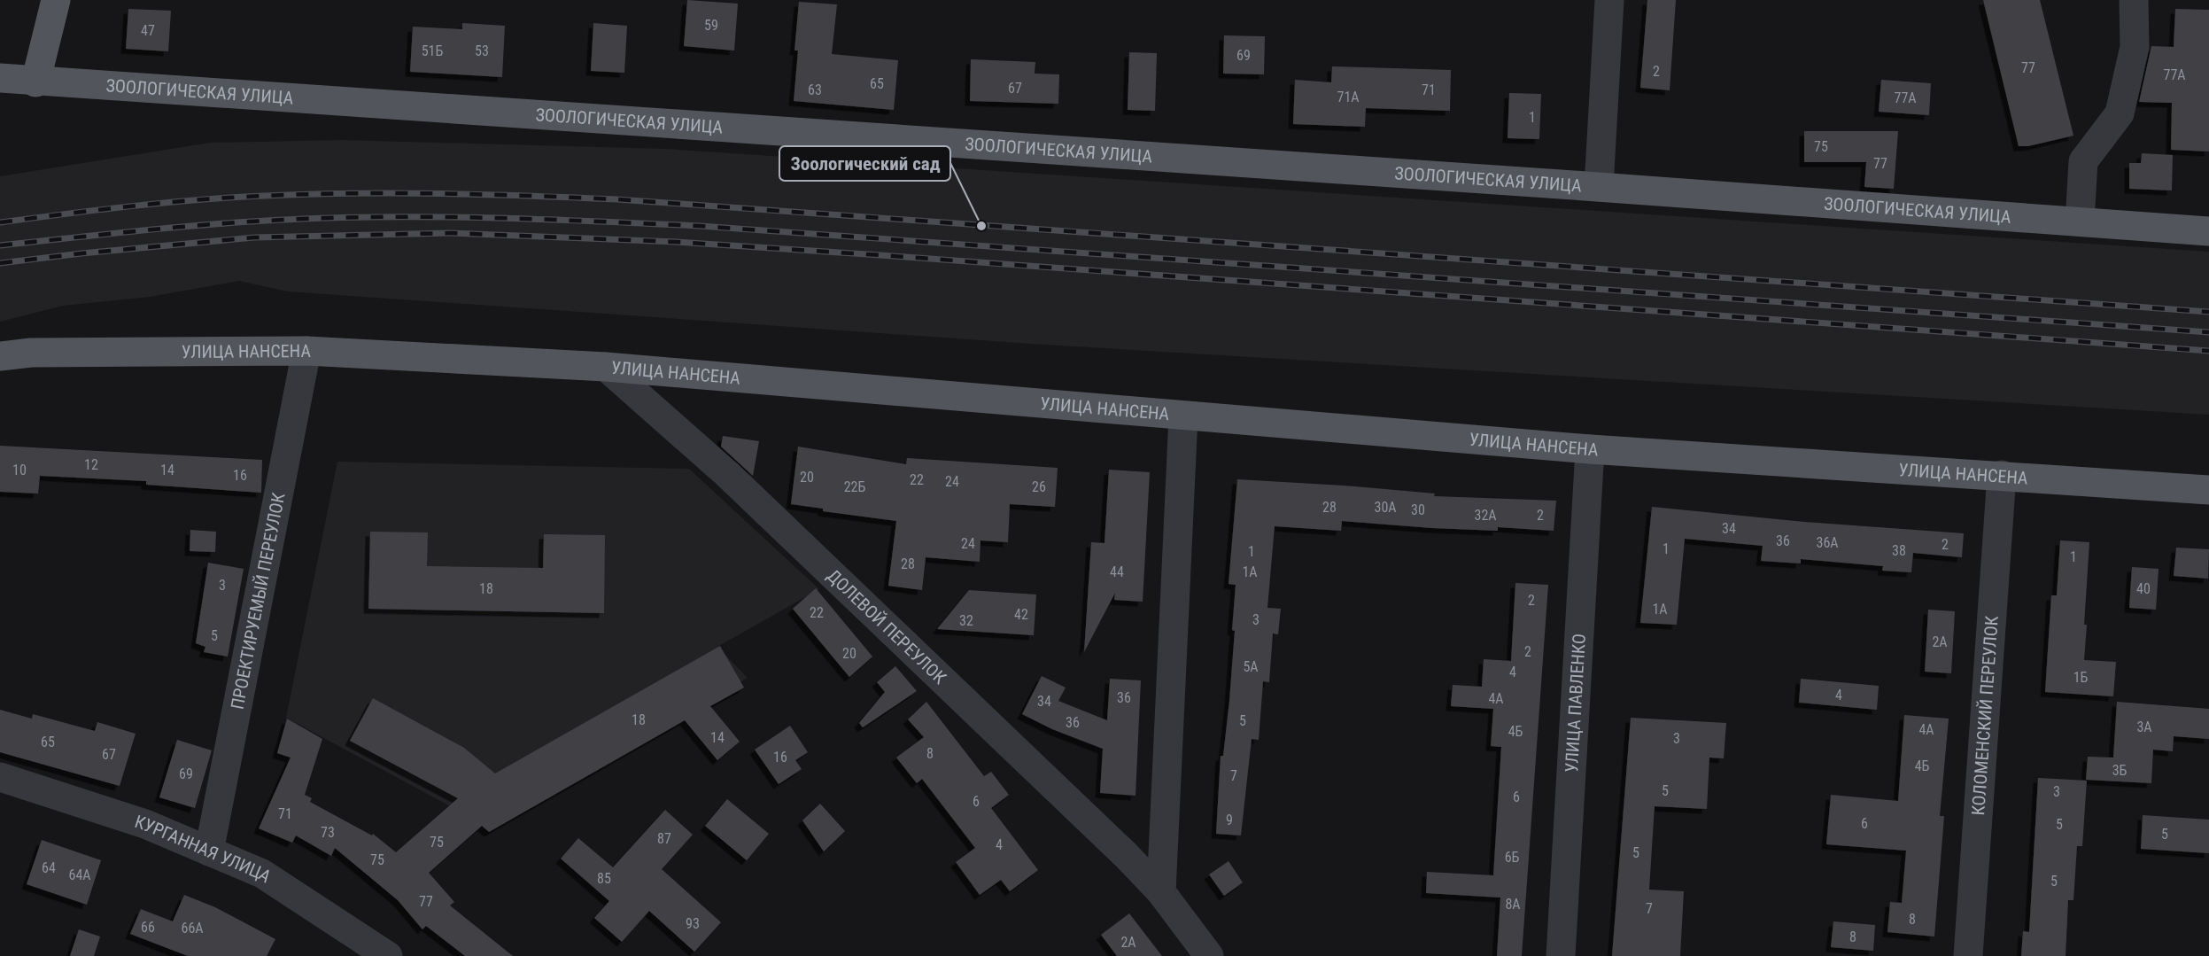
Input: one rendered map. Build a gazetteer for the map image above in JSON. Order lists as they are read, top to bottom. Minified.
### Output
{"streets":{"main road":["ЗООЛОГИЧЕСКАЯ УЛИЦА","УЛИЦА НАНСЕНА"],"street":["ПРОЕКТИРУЕМЫЙ ПЕРЕУЛОК","ДОЛЕВОЙ ПЕРЕУЛОК","УЛИЦА ПАВЛЕНКО","КОЛОМЕНСКИЙ ПЕРЕУЛОК","КУРГАННАЯ УЛИЦА"]},"crossings":[["УЛИЦА НАНСЕНА","ПРОЕКТИРУЕМЫЙ ПЕРЕУЛОК"],["УЛИЦА НАНСЕНА","ДОЛЕВОЙ ПЕРЕУЛОК"],["УЛИЦА НАНСЕНА","УЛИЦА ПАВЛЕНКО"],["УЛИЦА НАНСЕНА","КОЛОМЕНСКИЙ ПЕРЕУЛОК"],["ПРОЕКТИРУЕМЫЙ ПЕРЕУЛОК","КУРГАННАЯ УЛИЦА"]],"places":["Зоологический сад"],"house_numbers":["59","47","51Б","53","69","77","2","77А","65","67","63","71","71А","77А","1","75","77","12","10","14","16","20","22","24","22Б","26","28","30А","30","32А","2","34","36","36А","24","2","1","38","1","1","28","44","1А","3","18","40","2","1А","22","42","3","32","5","2А","2","20","5А","4","1Б","4","36","4А","34","18","5","36","3А","4А","4Б","14","3","65","8","67","16","4Б","3Б","69","7","5","3","6","6","71","9","6","5","73","5","87","75","4","5","6Б","75","64","64А","85","5","77","8А","7","8","93","66","66А","8","2А"]}
